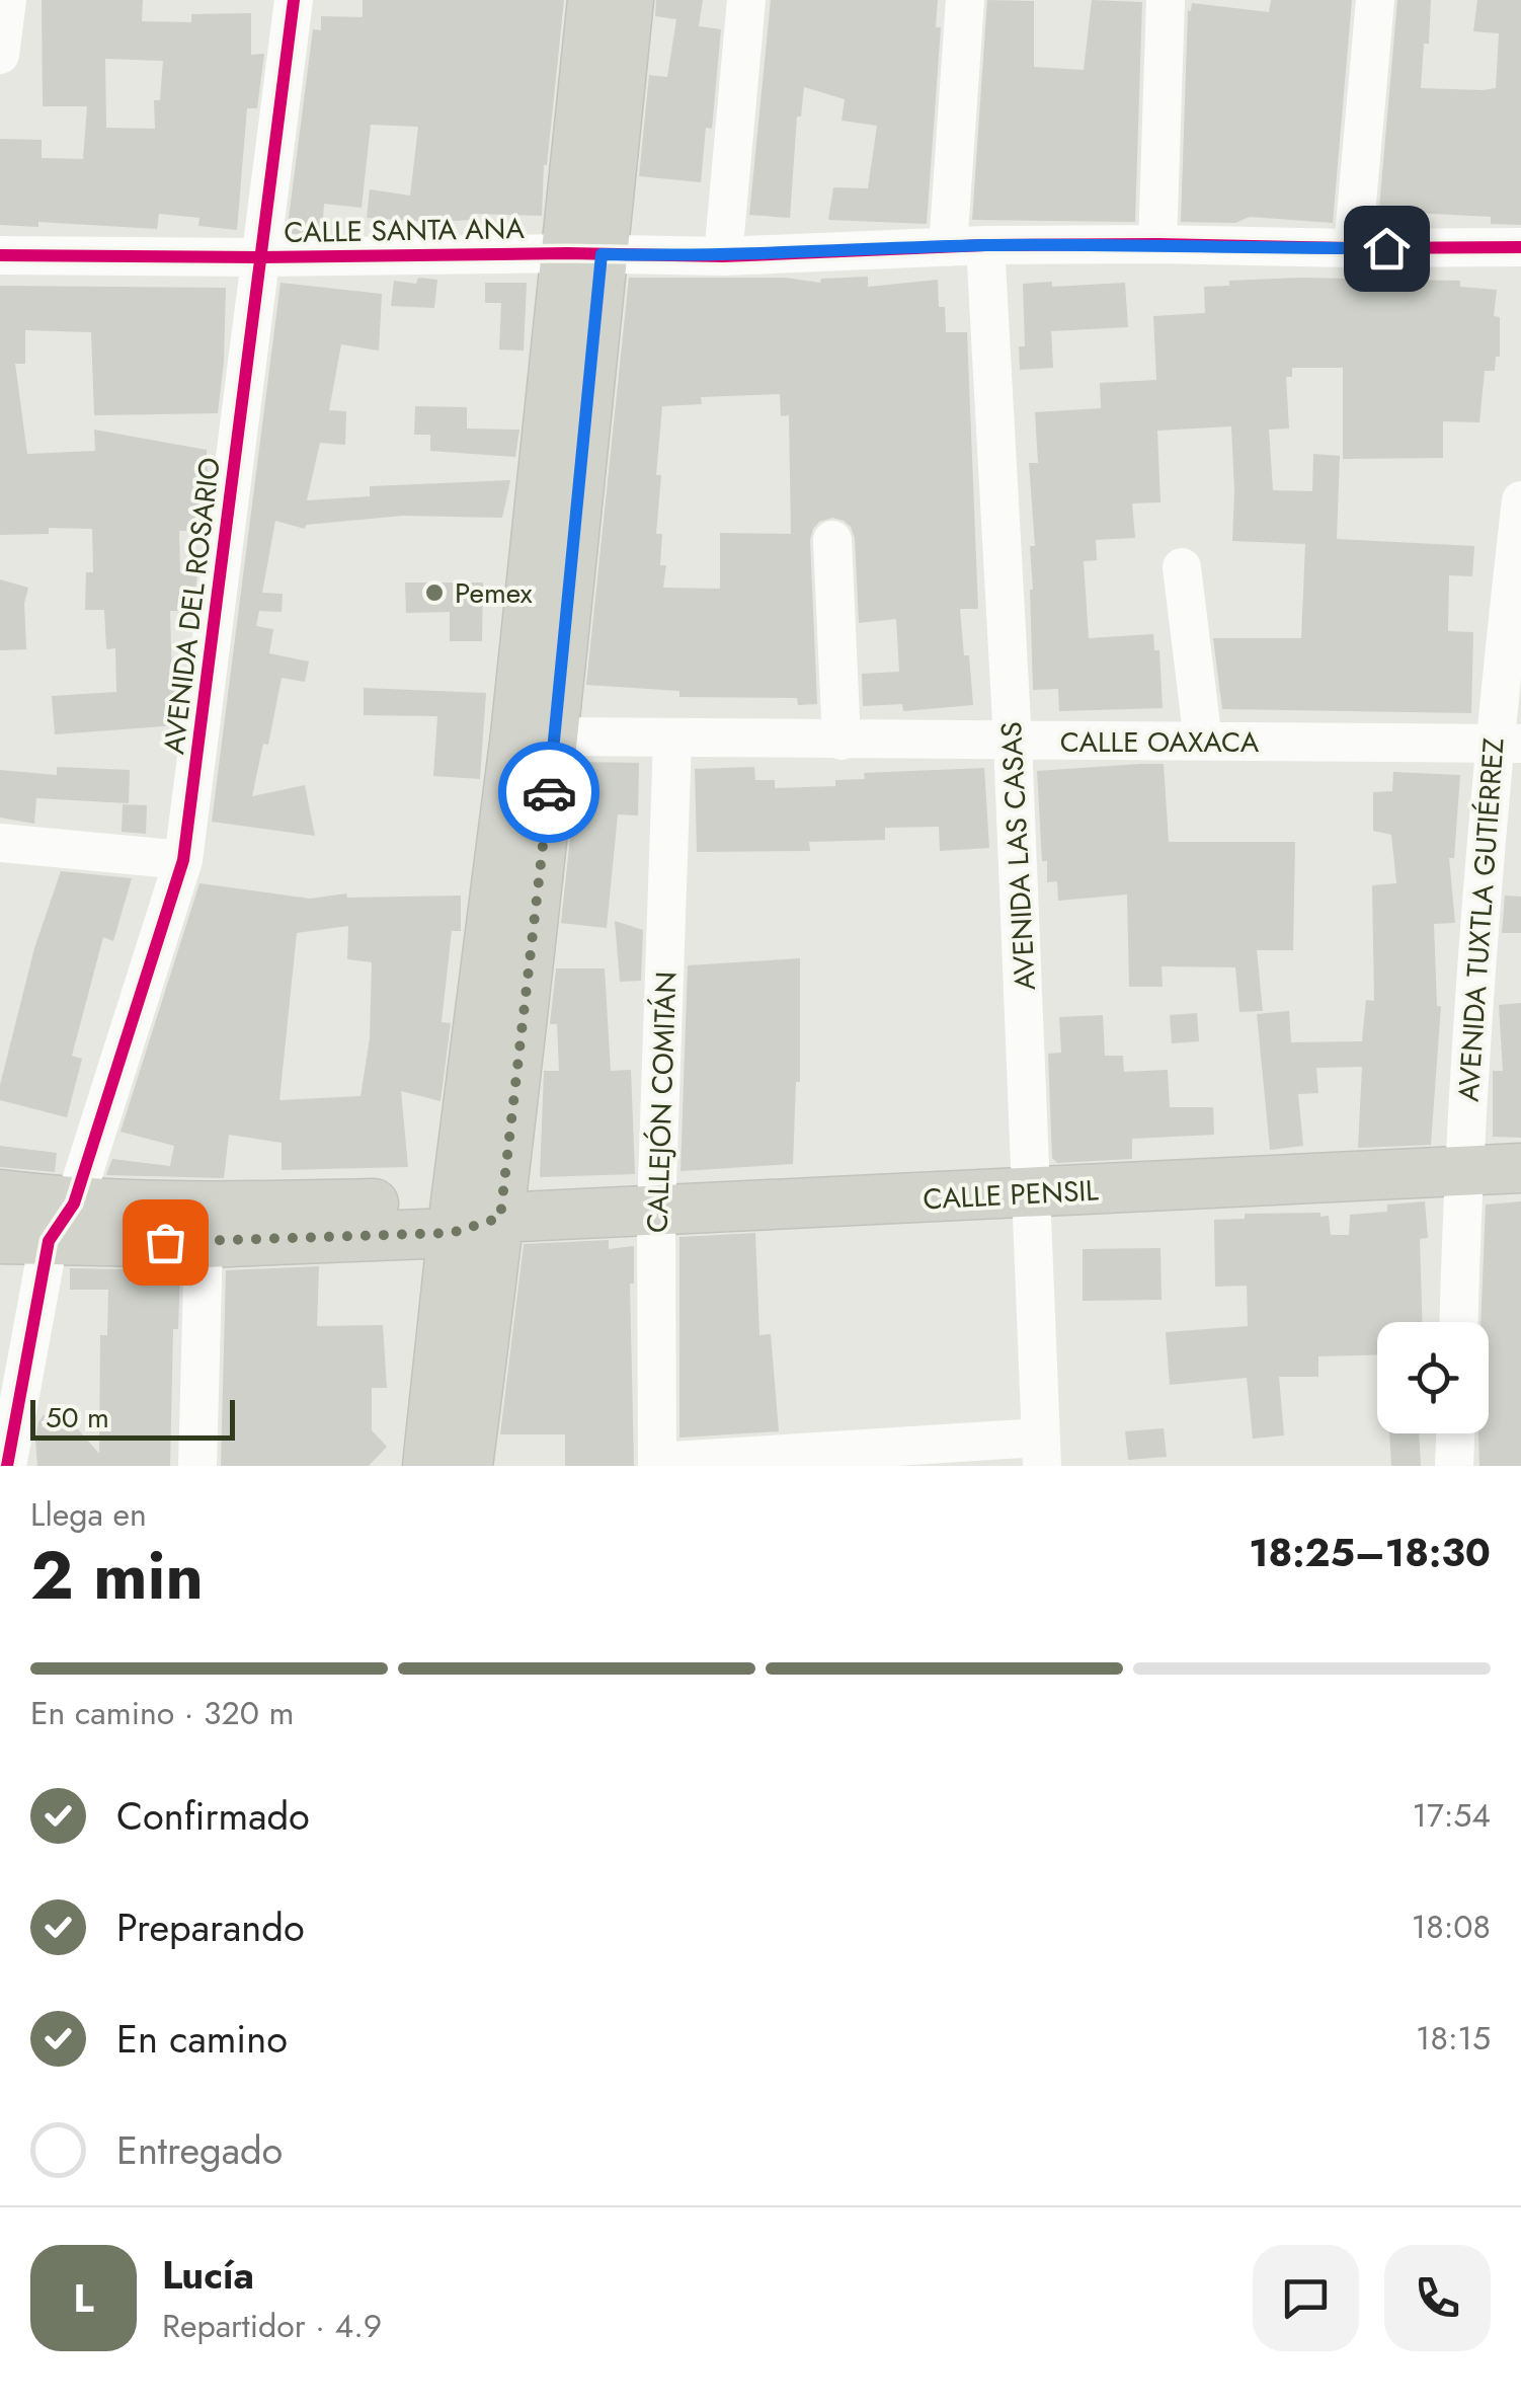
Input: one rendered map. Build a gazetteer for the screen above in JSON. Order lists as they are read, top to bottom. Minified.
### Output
{"streets":{"main road":["CALLE PENSIL"],"street":["CALLE SANTA ANA","AVENIDA DEL ROSARIO","CALLE OAXACA","AVENIDA LAS CASAS","AVENIDA TUXTLA GUTIÉRREZ","CALLEJÓN COMITÁN"]},"crossings":[["CALLE SANTA ANA","AVENIDA DEL ROSARIO"],["CALLE SANTA ANA","AVENIDA LAS CASAS"],["AVENIDA DEL ROSARIO","CALLE PENSIL"],["CALLE OAXACA","AVENIDA LAS CASAS"],["CALLE OAXACA","AVENIDA TUXTLA GUTIÉRREZ"],["CALLE OAXACA","CALLEJÓN COMITÁN"],["AVENIDA LAS CASAS","CALLE PENSIL"],["AVENIDA TUXTLA GUTIÉRREZ","CALLE PENSIL"],["CALLEJÓN COMITÁN","CALLE PENSIL"]],"places":["Pemex"],"scale_bar":"50 m","page":{"scale":"50 m","heading":["2 min","Llega en","18:25–18:30"],"panel":["Lucía","Repartidor · 4.9"],"bar":"En camino · 320 m","list":[["Confirmado","17:54"],["Preparando","18:08"],["En camino","18:15"],"Entregado"],"round":"L"}}
